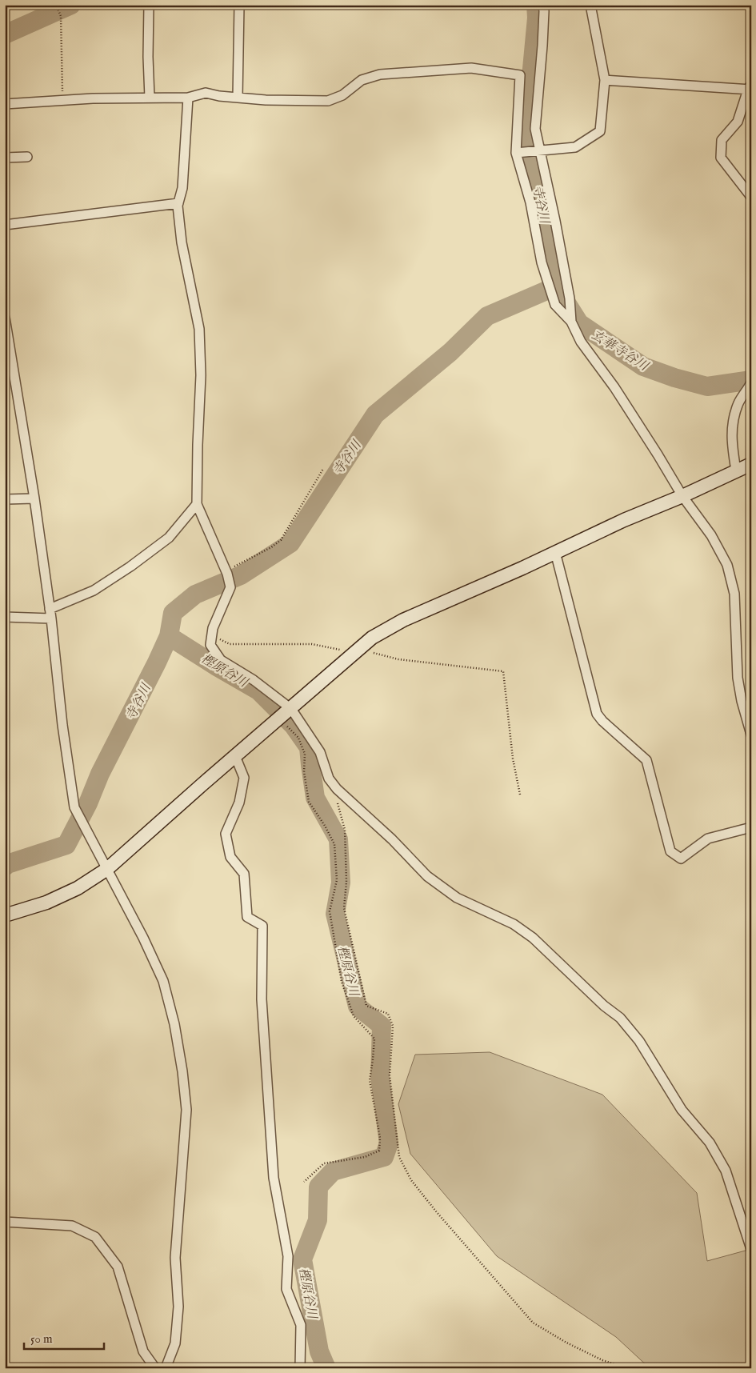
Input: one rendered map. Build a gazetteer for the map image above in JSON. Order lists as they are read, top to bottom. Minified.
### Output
{"water":["寺谷川","玄華寺谷川","樫原谷川"],"scale_bar":"50 m"}
